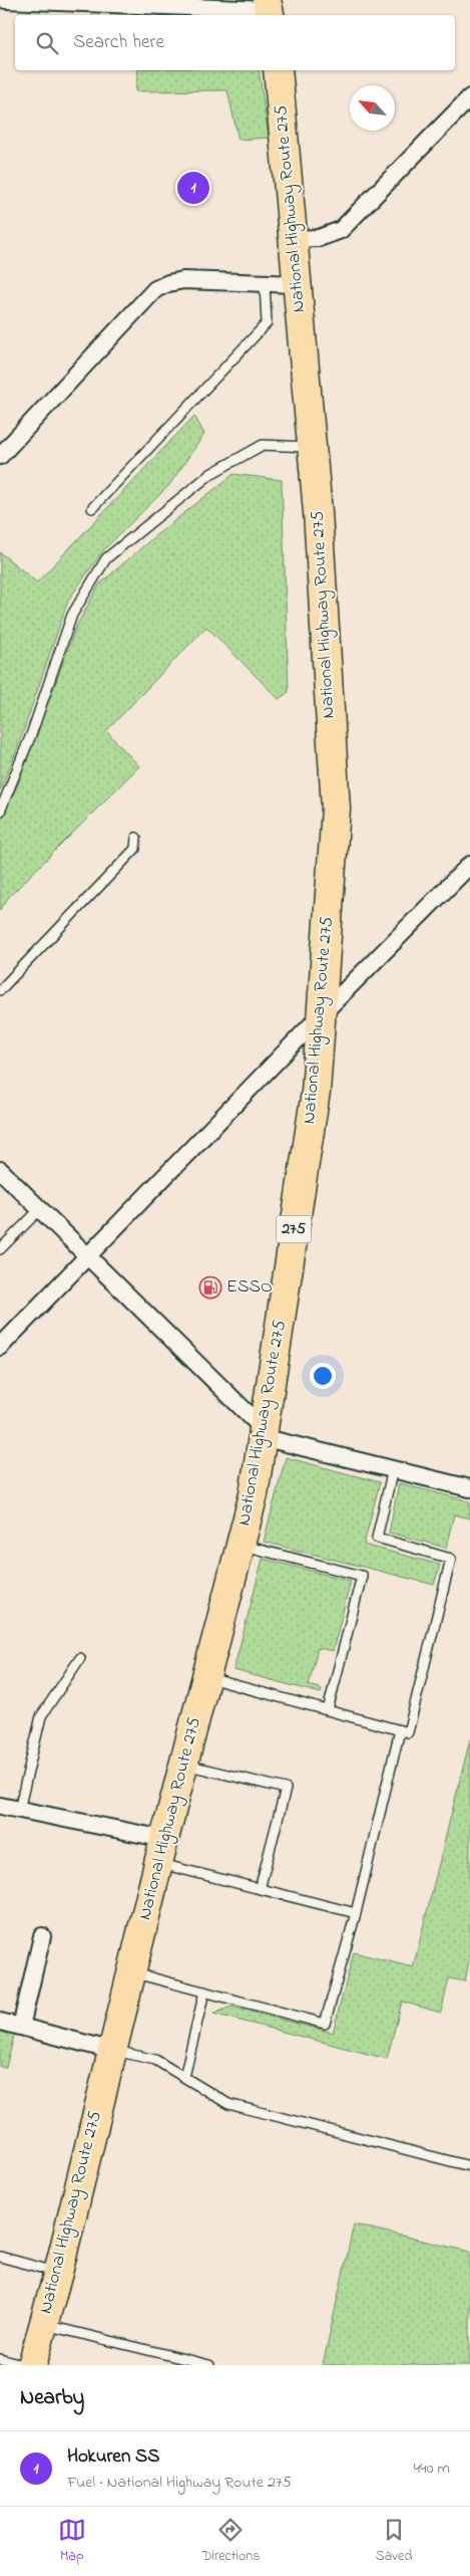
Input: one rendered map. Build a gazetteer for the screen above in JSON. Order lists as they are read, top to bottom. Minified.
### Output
{"streets":{"highway":["National Highway Route 275","275"]},"places":{"fuel station":["ESSO"]},"north":"top left","page":{"search":"Search here","pins":"1","heading":"Nearby","list":[{"mark":"1","name":"Hokuren SS","note":"Fuel · National Highway Route 275","value":"440 m"}],"nav":["Map","Directions","Saved"]}}
